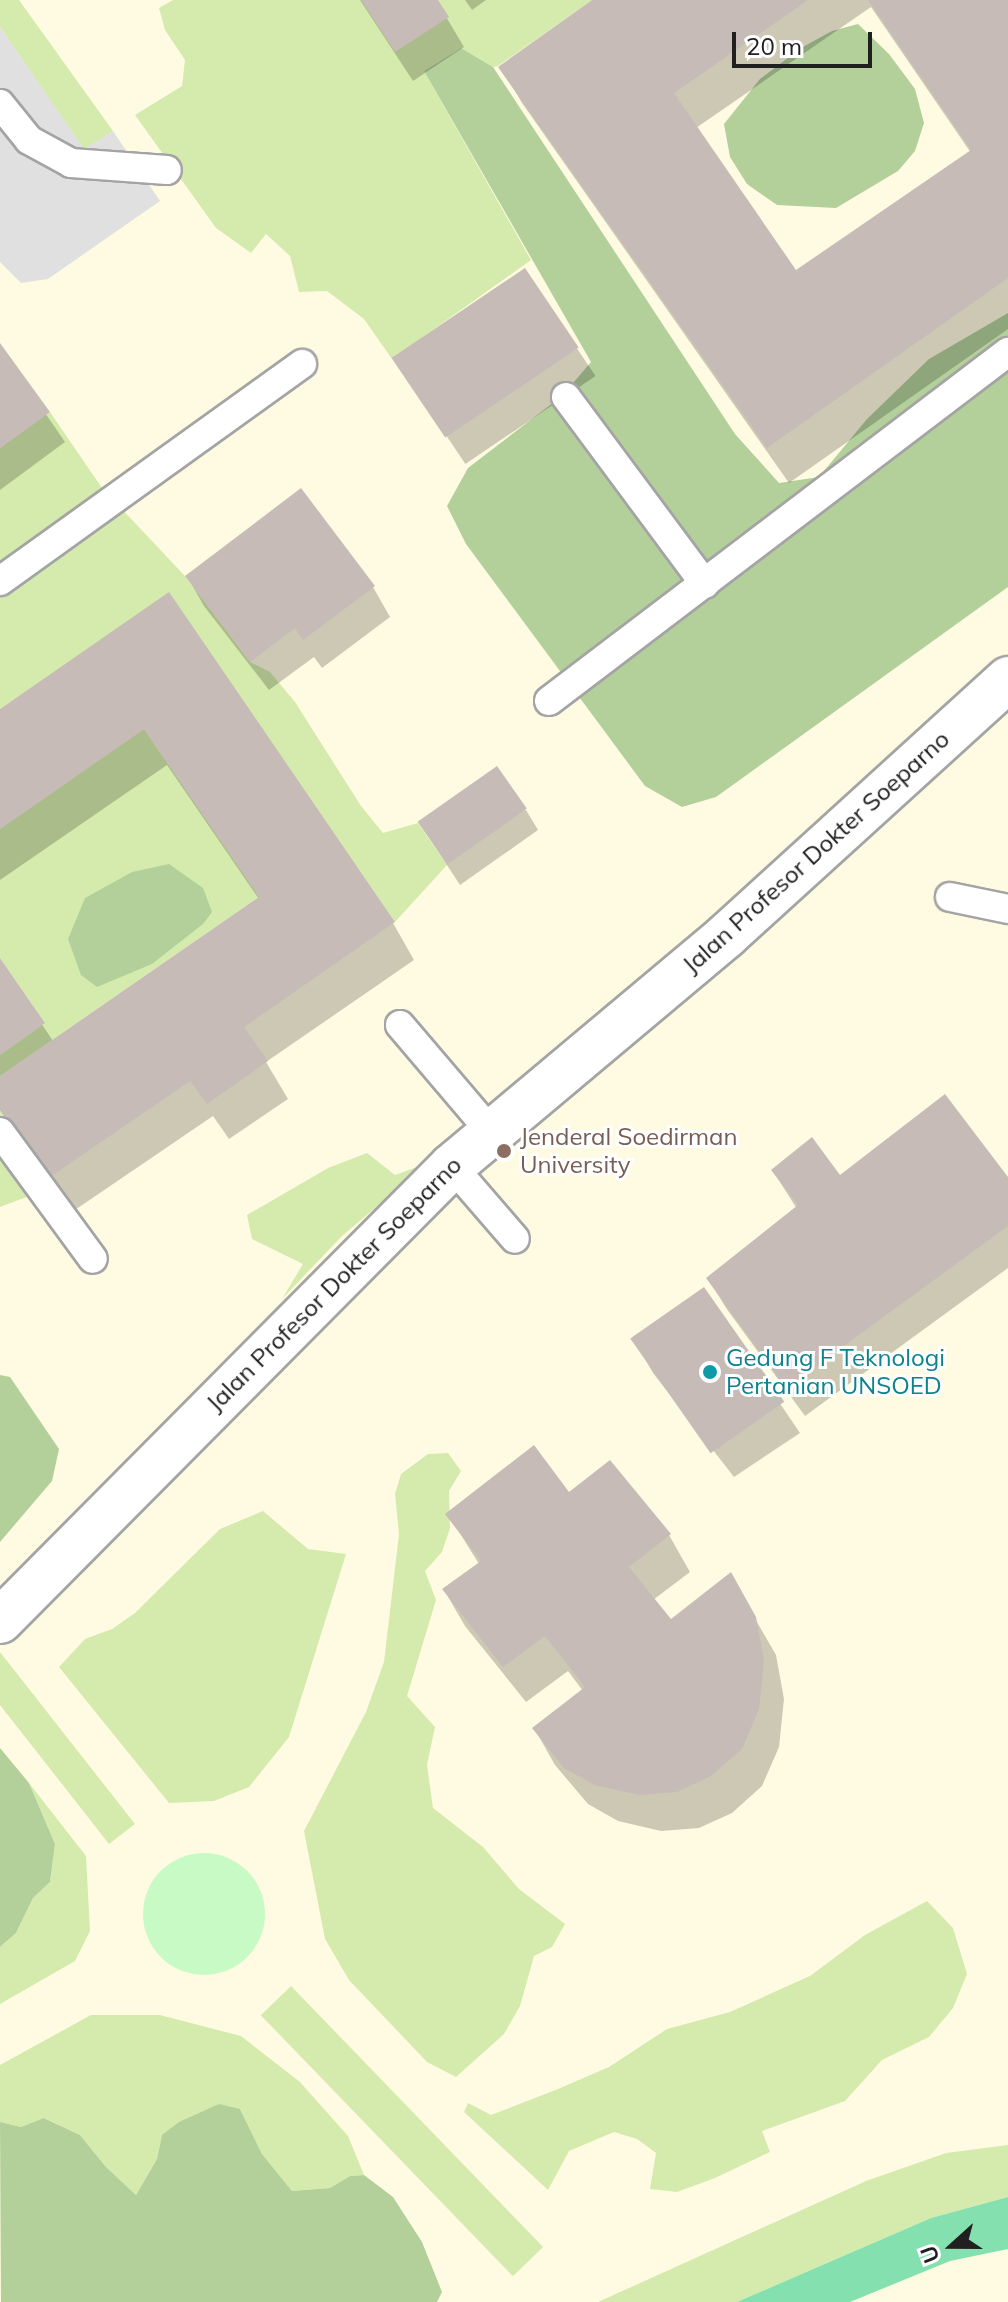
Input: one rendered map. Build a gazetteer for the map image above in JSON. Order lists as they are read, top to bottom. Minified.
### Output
{"streets":{"street":["Jalan Profesor Dokter Soeparno"]},"places":["Jenderal Soedirman University","Gedung F Teknologi Pertanian UNSOED"],"scale_bar":"20 m","north":"left"}
